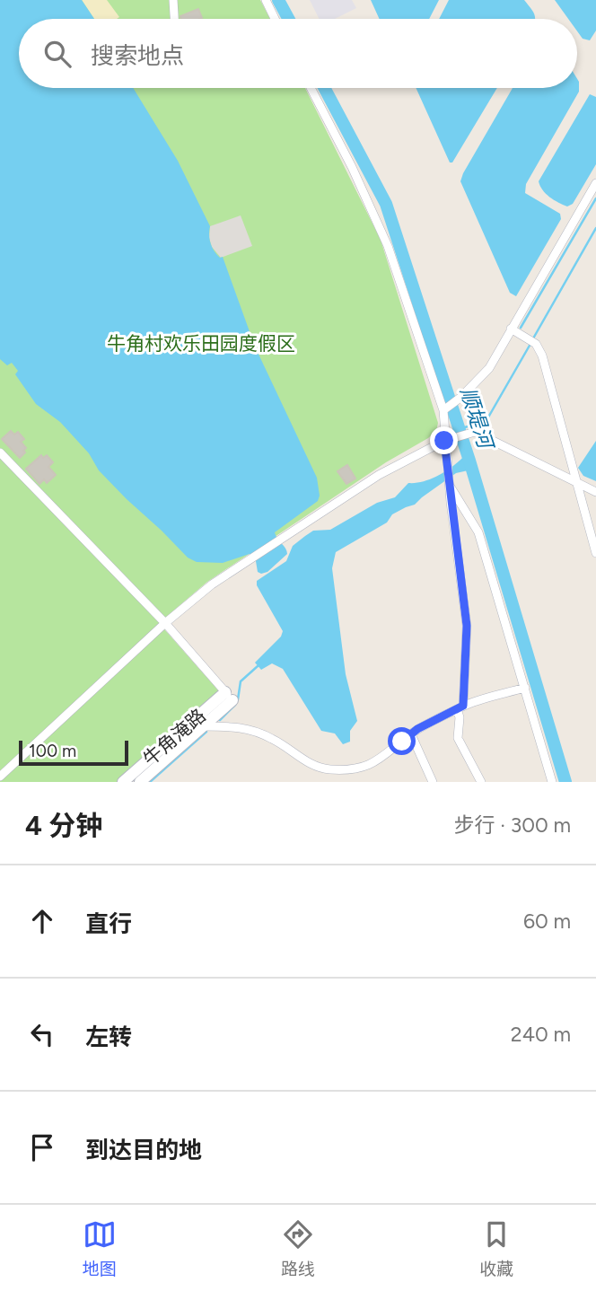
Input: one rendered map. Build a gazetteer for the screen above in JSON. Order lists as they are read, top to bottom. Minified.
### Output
{"streets":{"street":["牛角淹路"]},"water":["顺堤河"],"parks":["牛角村欢乐田园度假区"],"scale_bar":"100 m","page":{"search":"搜索地点","scale":"100 m","heading":["4 分钟","步行 · 300 m"],"list":[["直行","60 m"],["左转","240 m"],"到达目的地"],"nav":["地图","路线","收藏"]}}
